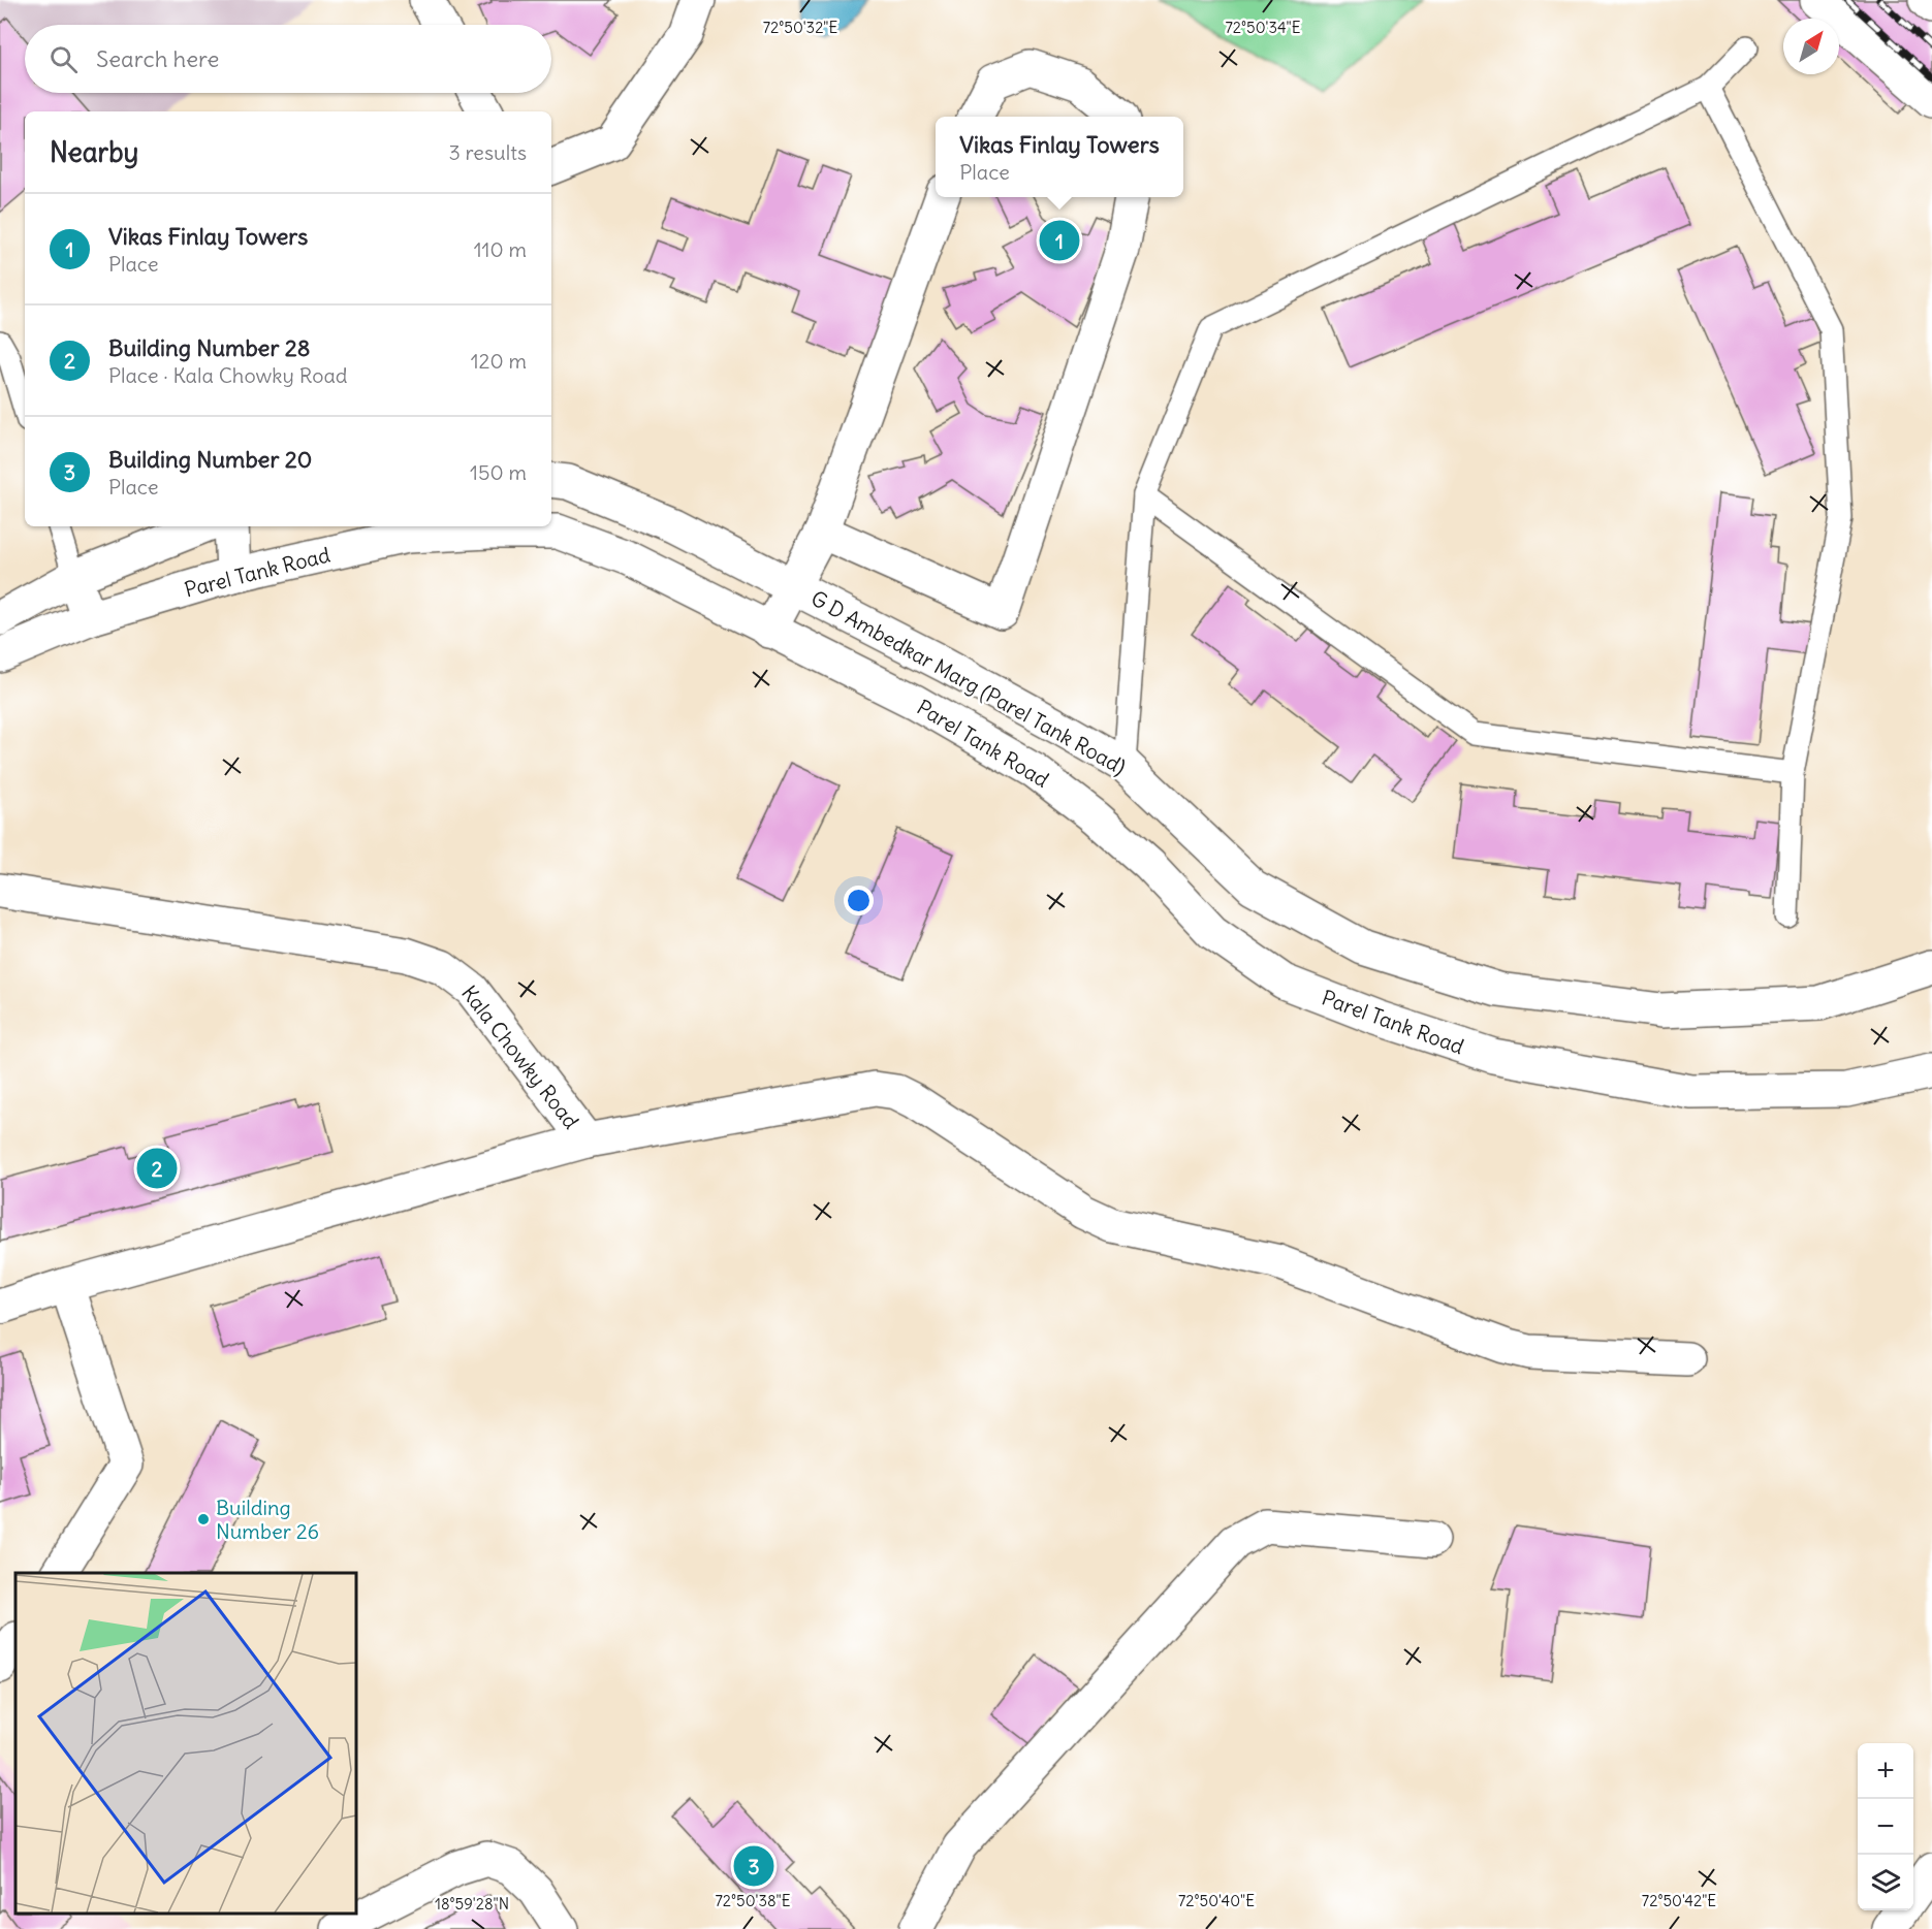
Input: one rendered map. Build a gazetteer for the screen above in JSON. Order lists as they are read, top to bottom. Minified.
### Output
{"streets":{"street":["Parel Tank Road","G D Ambedkar Marg (Parel Tank Road)","Kala Chowky Road"]},"places":["Building Number 26"],"north":"top right","page":{"search":"Search here","heading":["Nearby","3 results"],"popup":["Vikas Finlay Towers","Place"],"list":[{"mark":"1","name":"Vikas Finlay Towers","note":"Place","value":"110 m"},{"mark":"2","name":"Building Number 28","note":"Place · Kala Chowky Road","value":"120 m"},{"mark":"3","name":"Building Number 20","note":"Place","value":"150 m"}],"pins":["1","2","3"],"map_buttons":["+","−"]},"coordinates":["72°50'32\"E","72°50'34\"E","72°50'38\"E","72°50'40\"E","72°50'42\"E","18°59'28\"N"]}
